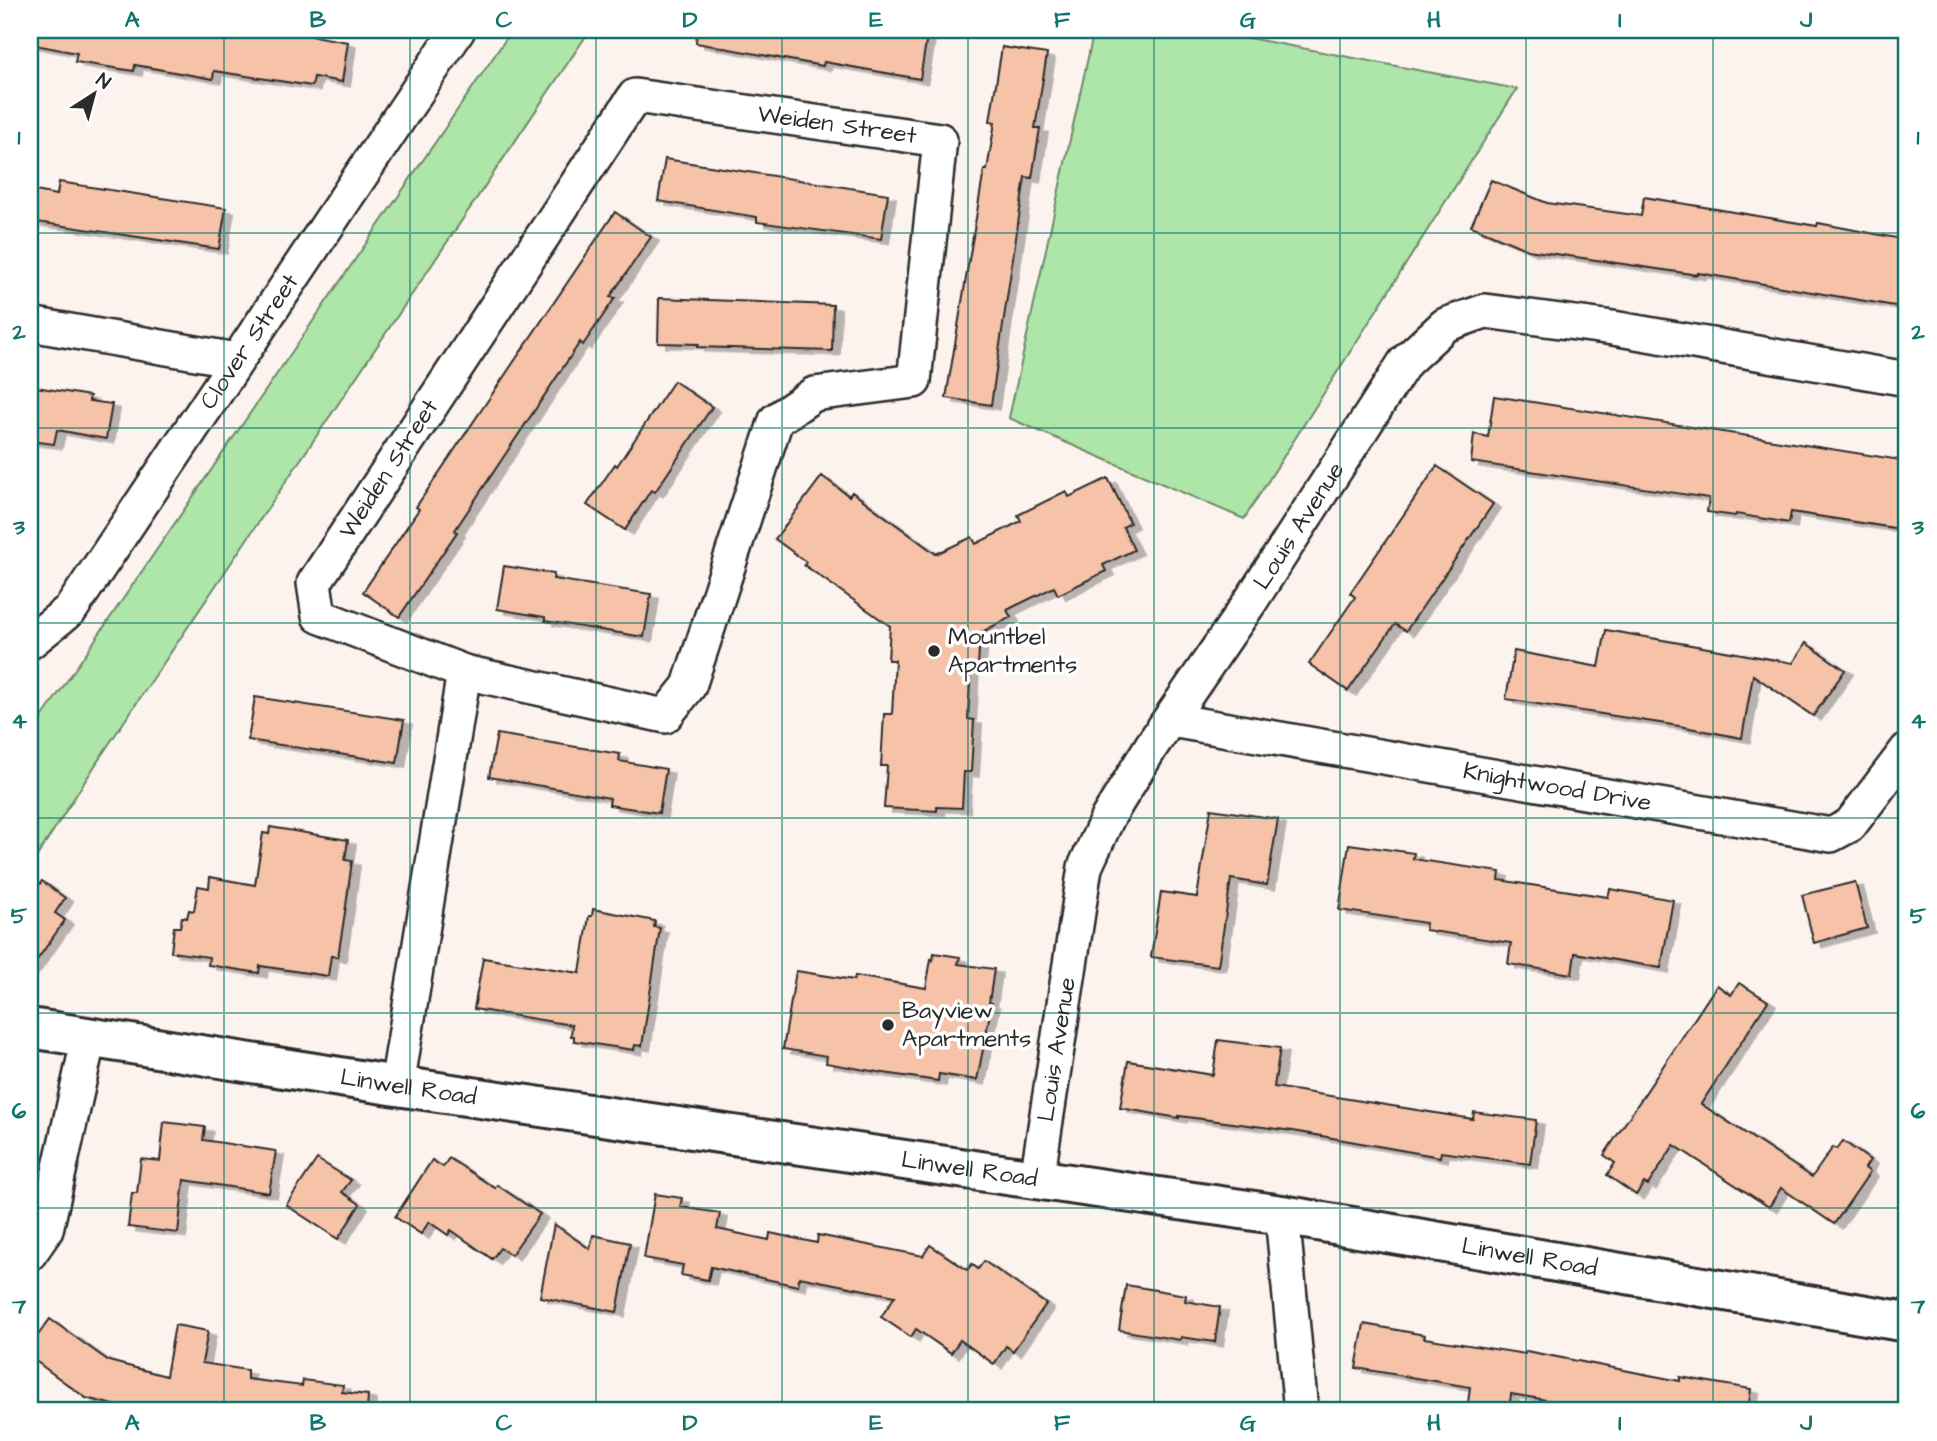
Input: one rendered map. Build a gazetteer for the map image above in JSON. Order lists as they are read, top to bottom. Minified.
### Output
{"streets":{"main road":["Linwell Road"],"street":["Weiden Street","Clover Street","Louis Avenue","Knightwood Drive"]},"crossings":[["Louis Avenue","Knightwood Drive"],["Louis Avenue","Linwell Road"]],"places":["Mountbel Apartments","Bayview Apartments"],"north":"top right","grid":{"columns":["A","B","C","D","E","F","G","H","I","J"],"rows":["1","2","3","4","5","6","7"]}}
